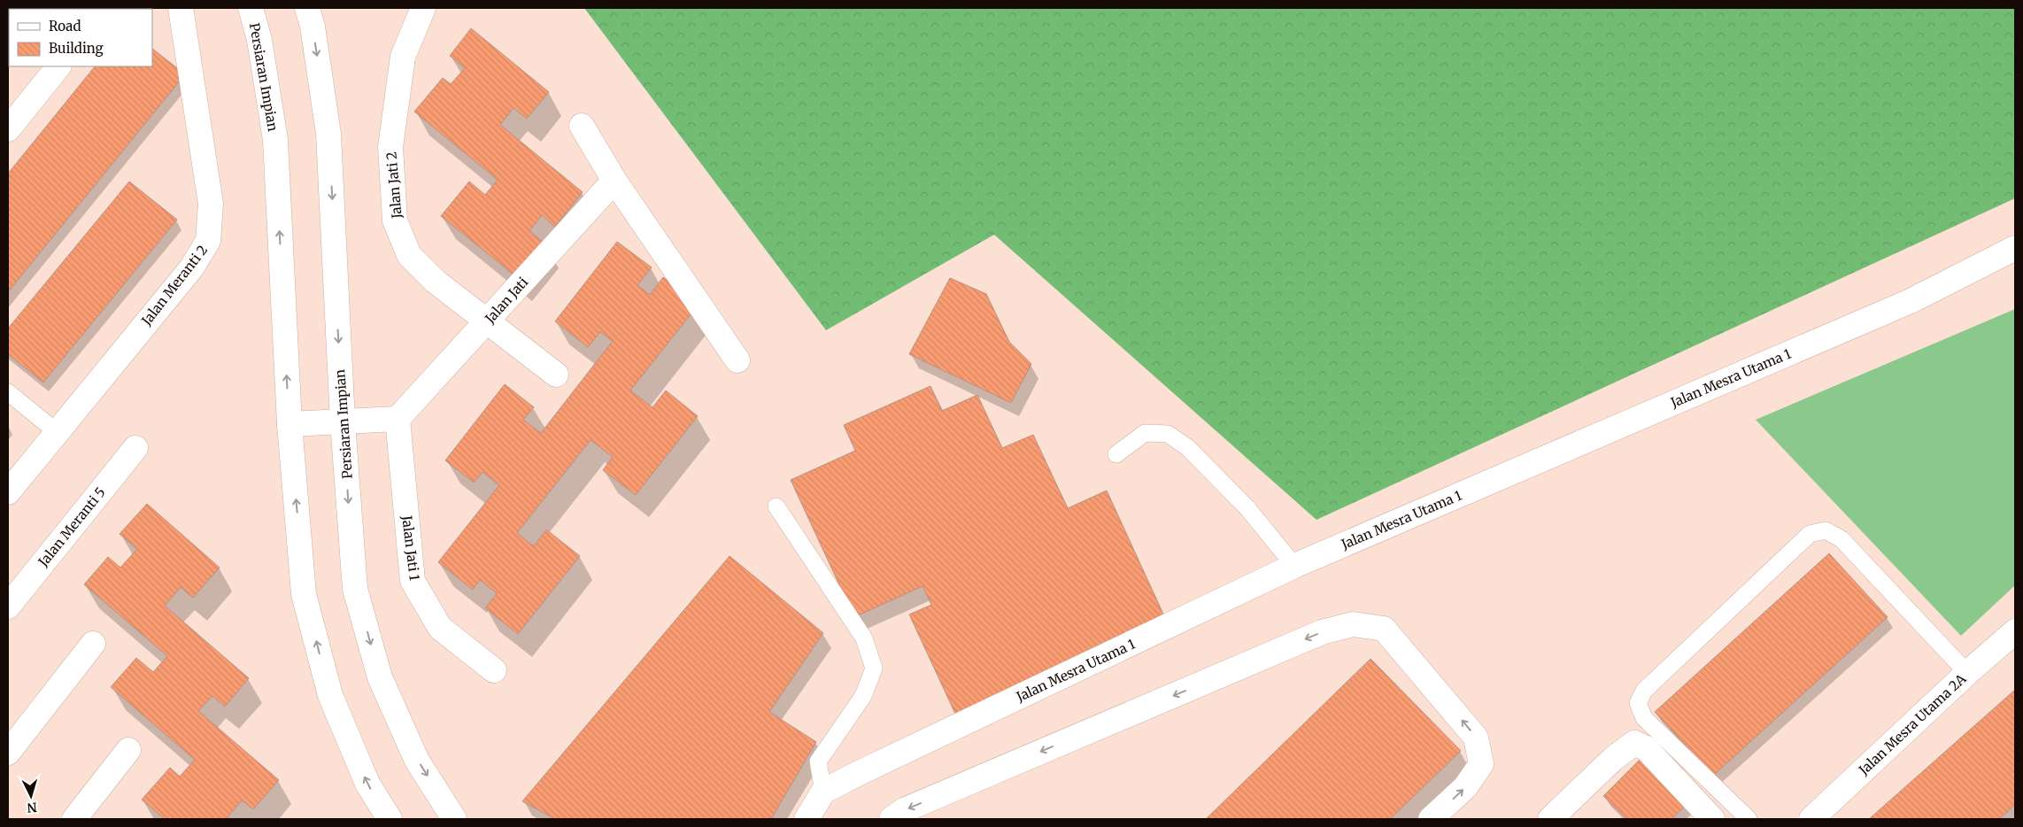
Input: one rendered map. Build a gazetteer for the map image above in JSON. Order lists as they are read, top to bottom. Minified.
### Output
{"streets":{"street":["Persiaran Impian","Jalan Jati 2","Jalan Meranti 2","Jalan Jati","Jalan Mesra Utama 1","Jalan Meranti 5","Jalan Jati 1","Jalan Mesra Utama 2A"]},"crossings":[["Jalan Jati 2","Jalan Jati"],["Jalan Jati","Jalan Jati 1"]],"legend":["Road","Building"],"north":"bottom"}
